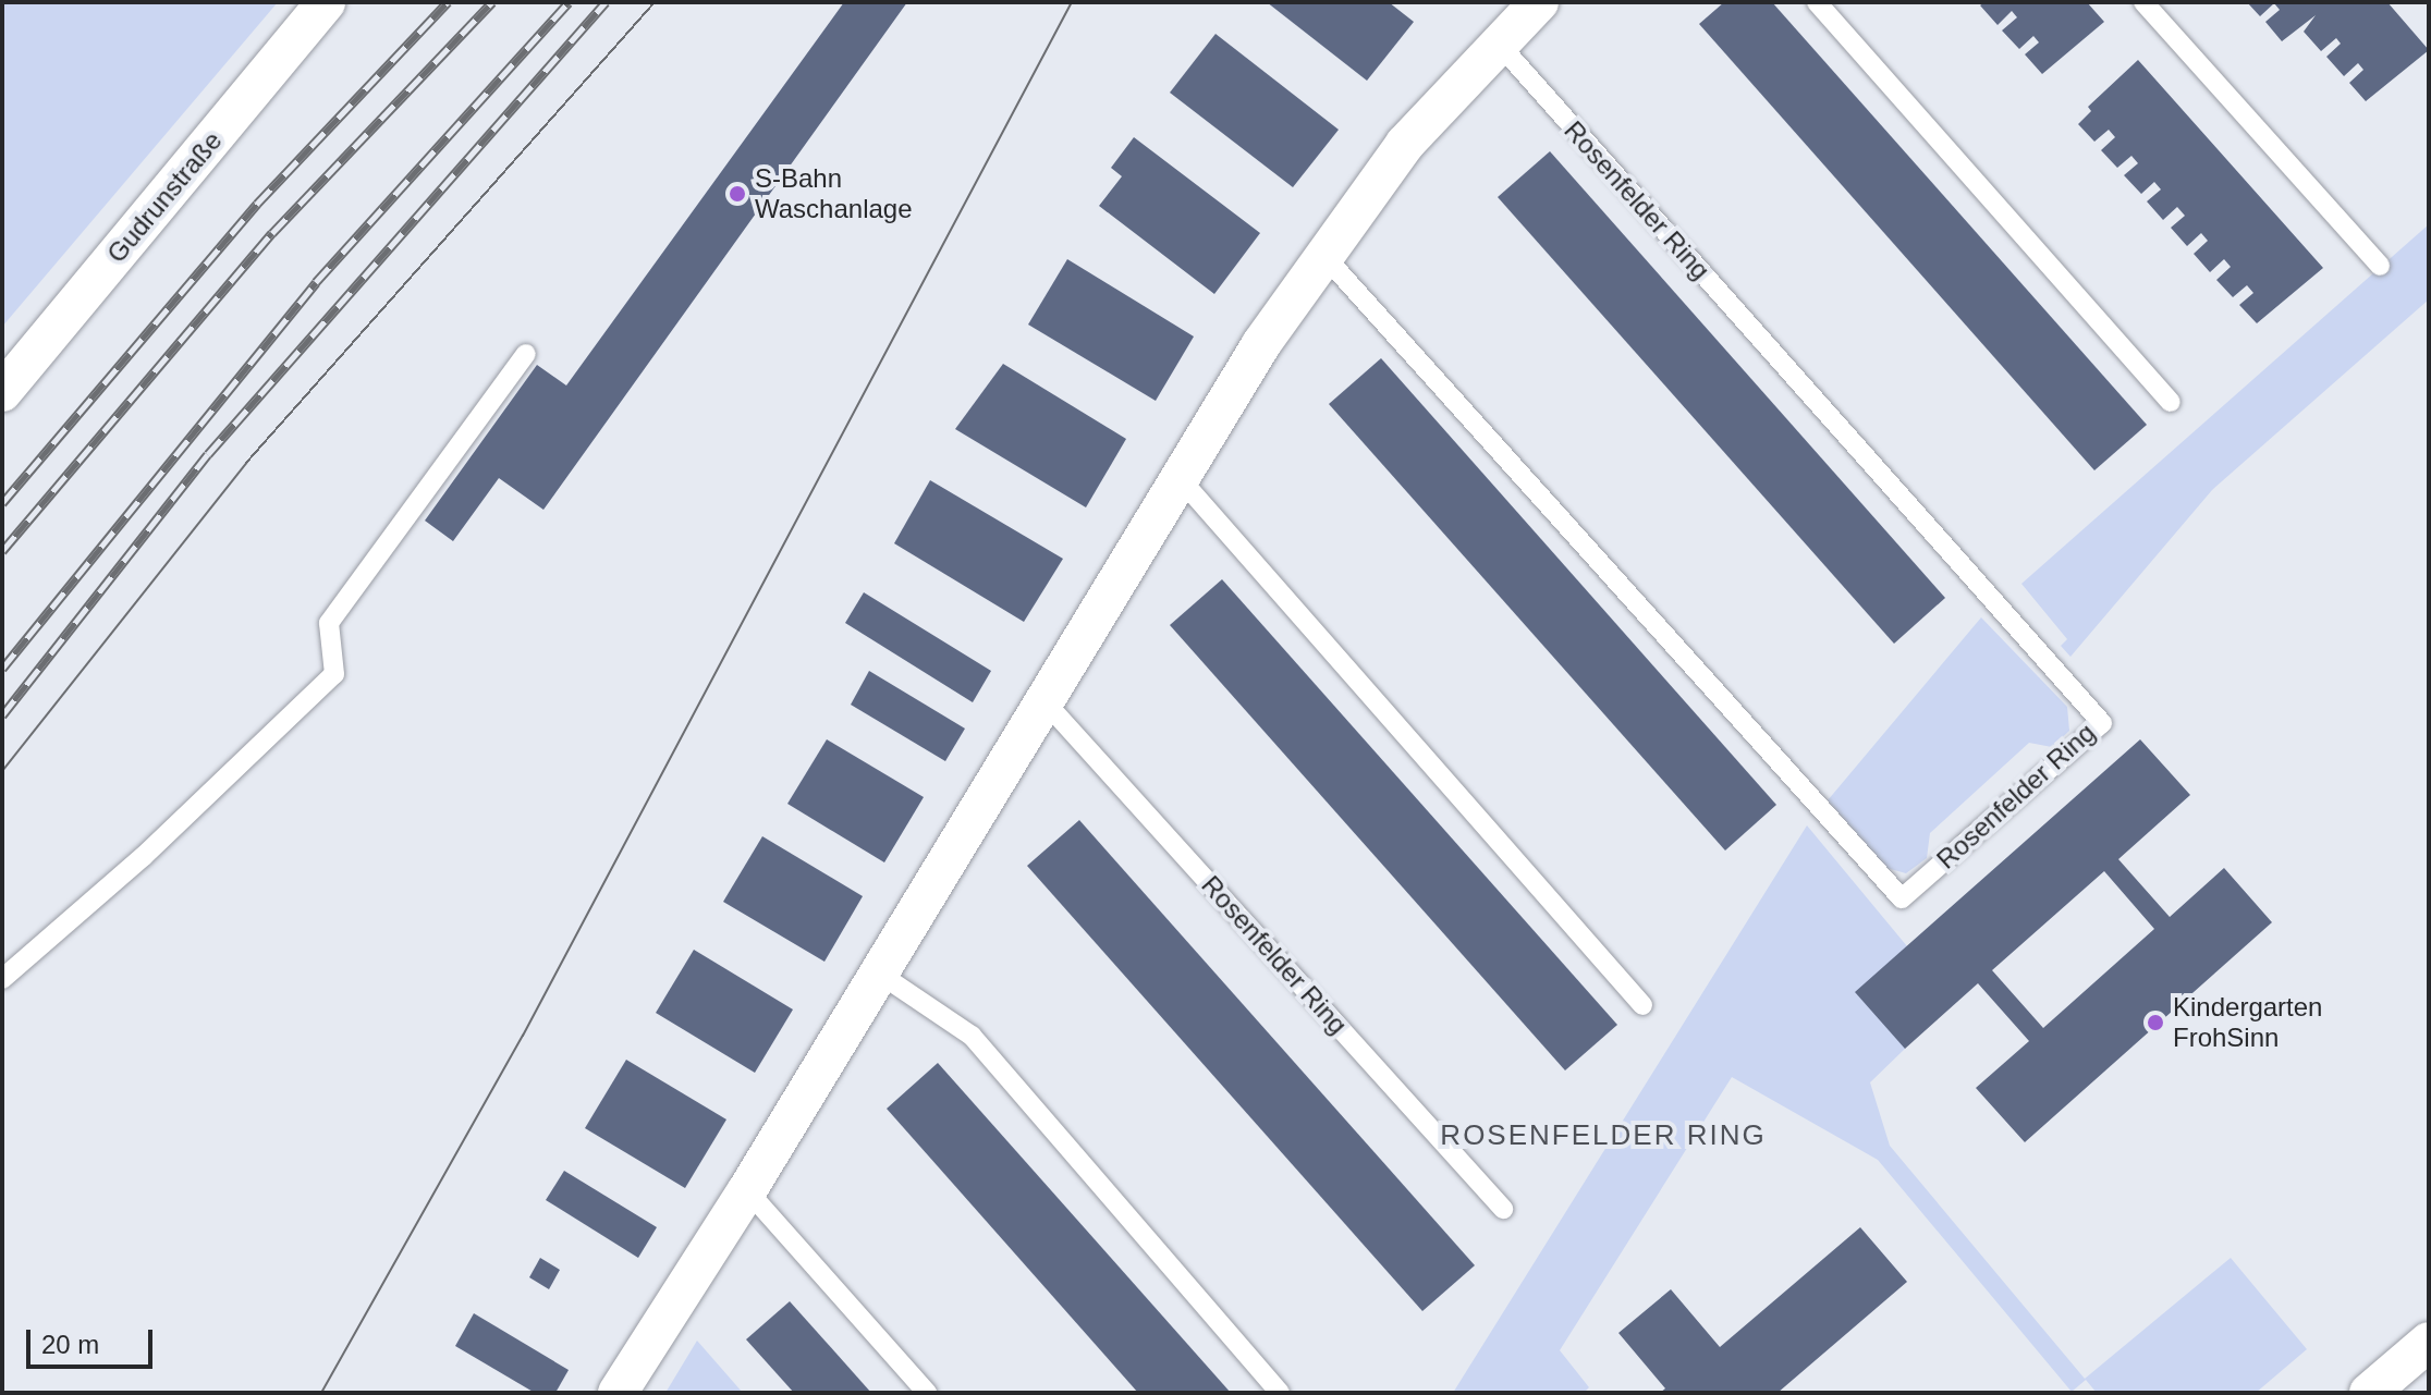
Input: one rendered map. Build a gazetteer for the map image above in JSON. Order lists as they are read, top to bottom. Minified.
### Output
{"streets":{"street":["Gudrunstraße"],"lane":["Rosenfelder Ring"]},"districts":["ROSENFELDER RING"],"places":["S-Bahn Waschanlage","Kindergarten FrohSinn"],"scale_bar":"20 m"}
